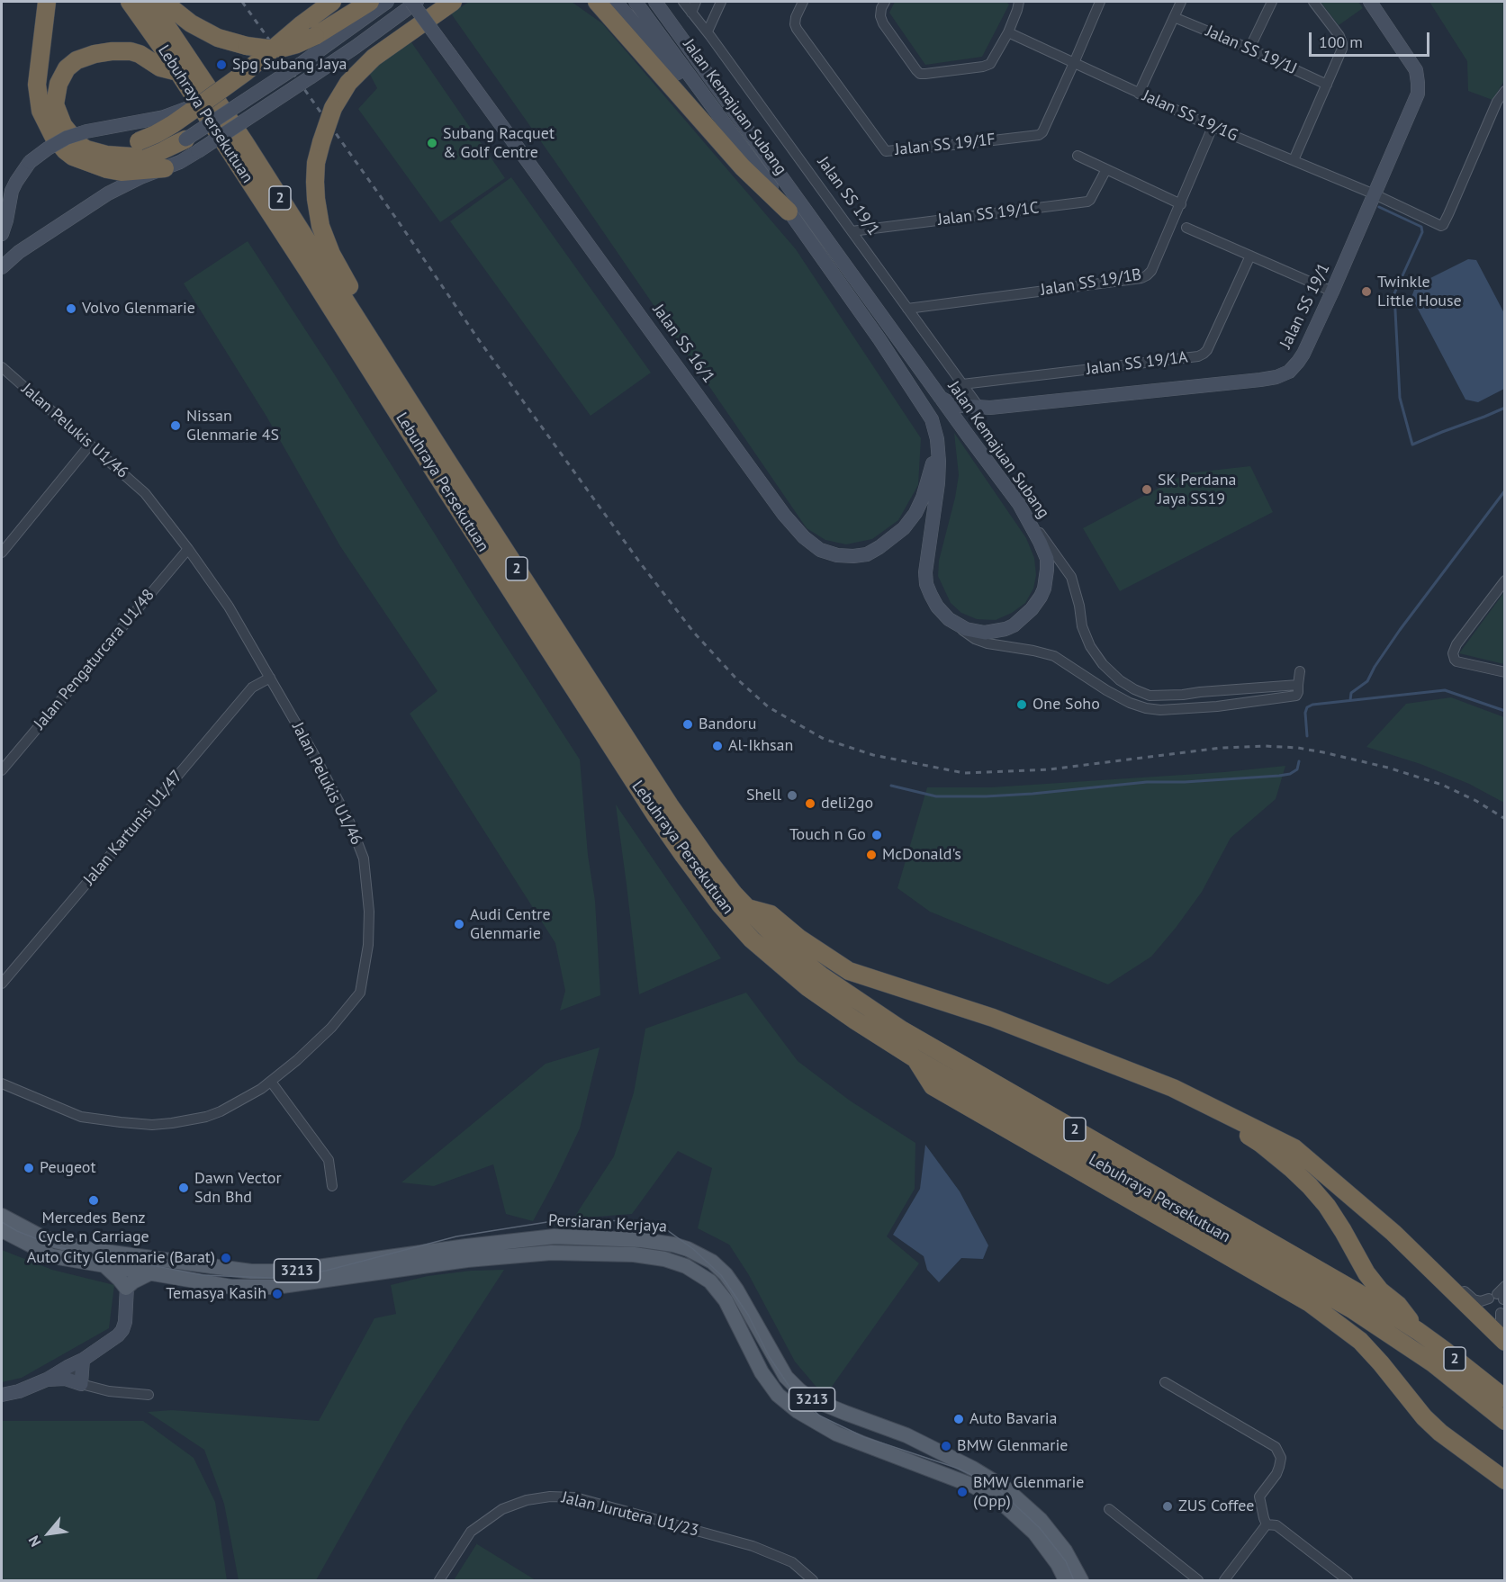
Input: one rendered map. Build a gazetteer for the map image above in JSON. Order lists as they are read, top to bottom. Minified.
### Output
{"streets":{"highway":["Lebuhraya Persekutuan","2"],"main road":["Jalan Kemajuan Subang","Jalan SS 19/1","Jalan SS 16/1","Persiaran Kerjaya","3213"],"street":["Jalan SS 19/1J","Jalan SS 19/1G","Jalan SS 19/1F","Jalan SS 19/1C","Jalan SS 19/1B","Jalan SS 19/1A","Jalan Pelukis U1/46","Jalan Pengaturcara U1/48","Jalan Kartunis U1/47","Jalan Jurutera U1/23"]},"crossings":[["Jalan Kemajuan Subang","Jalan SS 19/1"],["Jalan Kemajuan Subang","Jalan SS 16/1"],["Jalan SS 19/1G","Jalan SS 19/1F"],["Jalan SS 19/1G","Jalan SS 19/1"],["Jalan SS 19/1G","Jalan SS 19/1B"],["Jalan SS 19/1","Jalan SS 19/1C"],["Jalan SS 19/1","Jalan SS 19/1B"],["Jalan SS 19/1","Jalan SS 19/1A"],["Jalan Pelukis U1/46","Jalan Pengaturcara U1/48"],["Jalan Pelukis U1/46","Jalan Kartunis U1/47"]],"places":["Spg Subang Jaya","Subang Racquet & Golf Centre","Twinkle Little House","Volvo Glenmarie","Nissan Glenmarie 4S","SK Perdana Jaya SS19","One Soho","Bandoru","Al-Ikhsan","Shell","deli2go","Touch n Go","McDonald's","Audi Centre Glenmarie","Peugeot","Dawn Vector Sdn Bhd","Mercedes Benz Cycle n Carriage","Auto City Glenmarie (Barat)","Temasya Kasih","Auto Bavaria","BMW Glenmarie","BMW Glenmarie (Opp)","ZUS Coffee"],"scale_bar":"100 m","north":"bottom left"}
